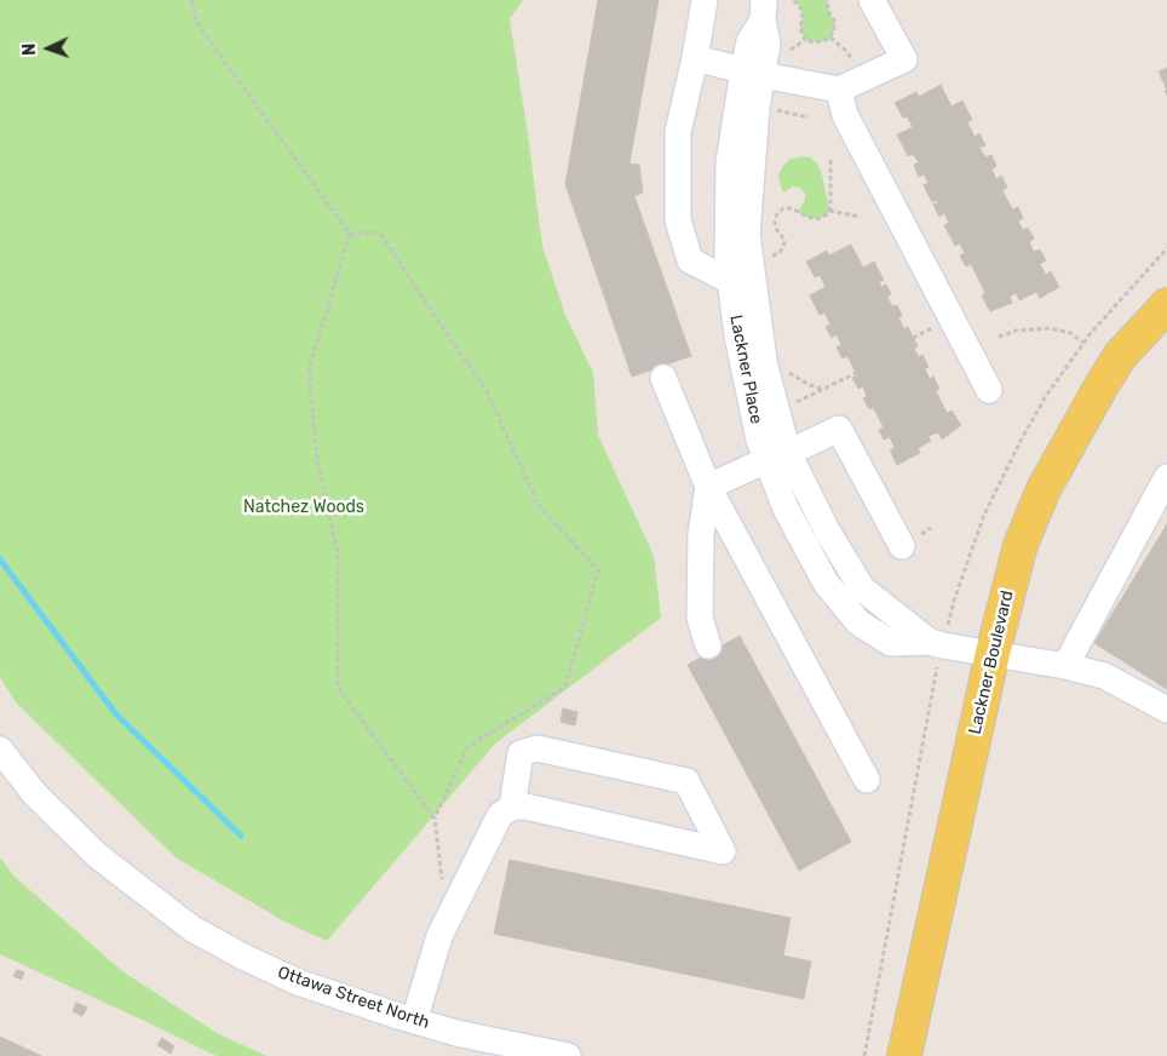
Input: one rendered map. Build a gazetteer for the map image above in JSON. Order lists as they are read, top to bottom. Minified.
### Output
{"streets":{"main road":["Lackner Boulevard"],"street":["Lackner Place","Ottawa Street North"]},"crossings":[["Lackner Place","Lackner Boulevard"]],"parks":["Natchez Woods"],"north":"left"}
